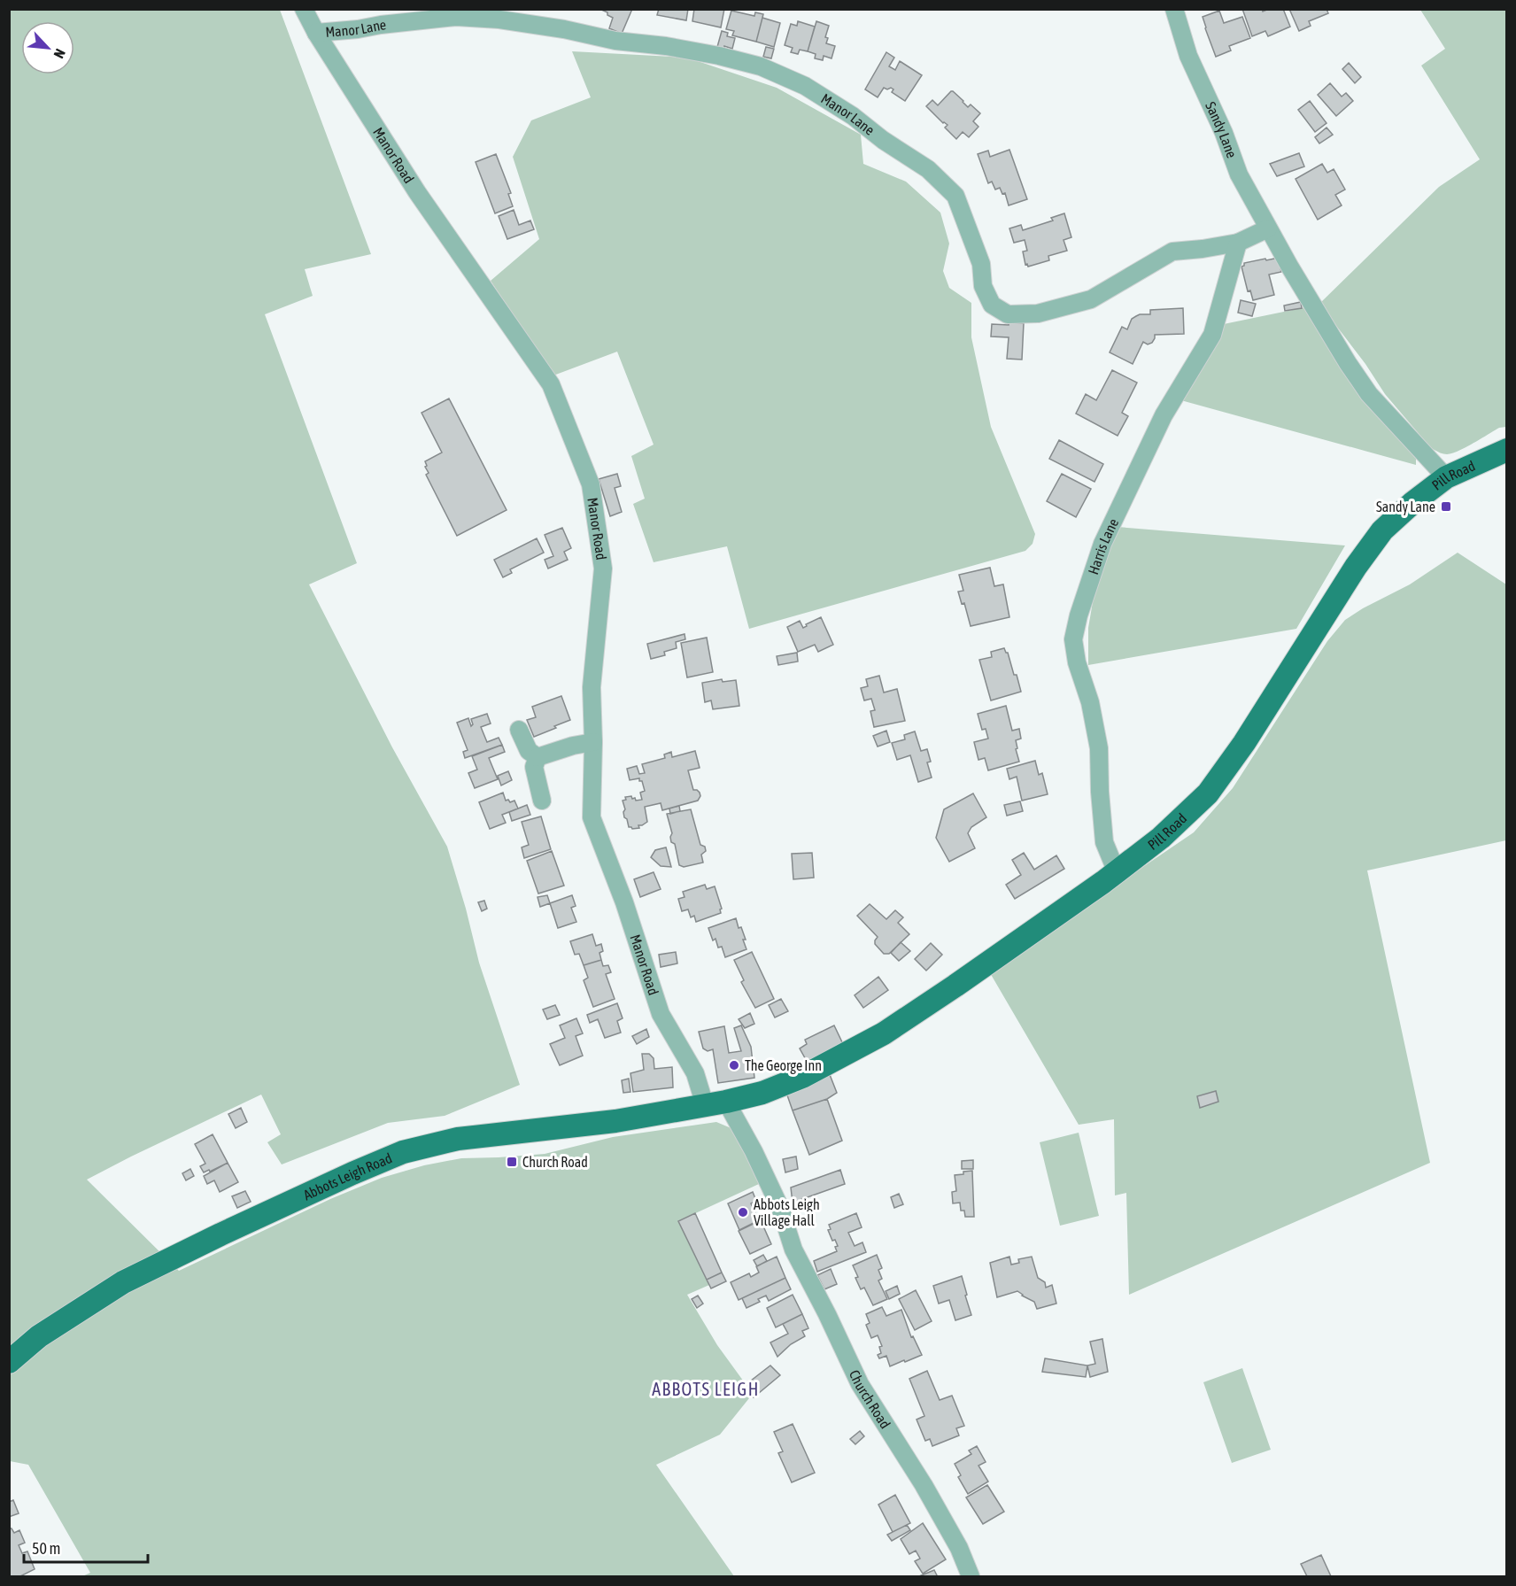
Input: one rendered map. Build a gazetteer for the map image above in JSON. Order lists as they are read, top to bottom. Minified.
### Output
{"streets":{"main road":["Pill Road","Abbots Leigh Road"],"street":["Manor Lane","Sandy Lane","Manor Road","Harris Lane","Church Road"]},"crossings":[["Manor Lane","Sandy Lane"],["Manor Lane","Manor Road"],["Manor Lane","Harris Lane"],["Sandy Lane","Pill Road"],["Manor Road","Pill Road"],["Manor Road","Abbots Leigh Road"],["Manor Road","Church Road"],["Pill Road","Harris Lane"],["Pill Road","Abbots Leigh Road"],["Pill Road","Church Road"],["Abbots Leigh Road","Church Road"]],"districts":["ABBOTS LEIGH"],"places":{"transit":["Sandy Lane","Church Road"],"other":["The George Inn","Abbots Leigh Village Hall"]},"scale_bar":"50 m","north":"bottom right"}
